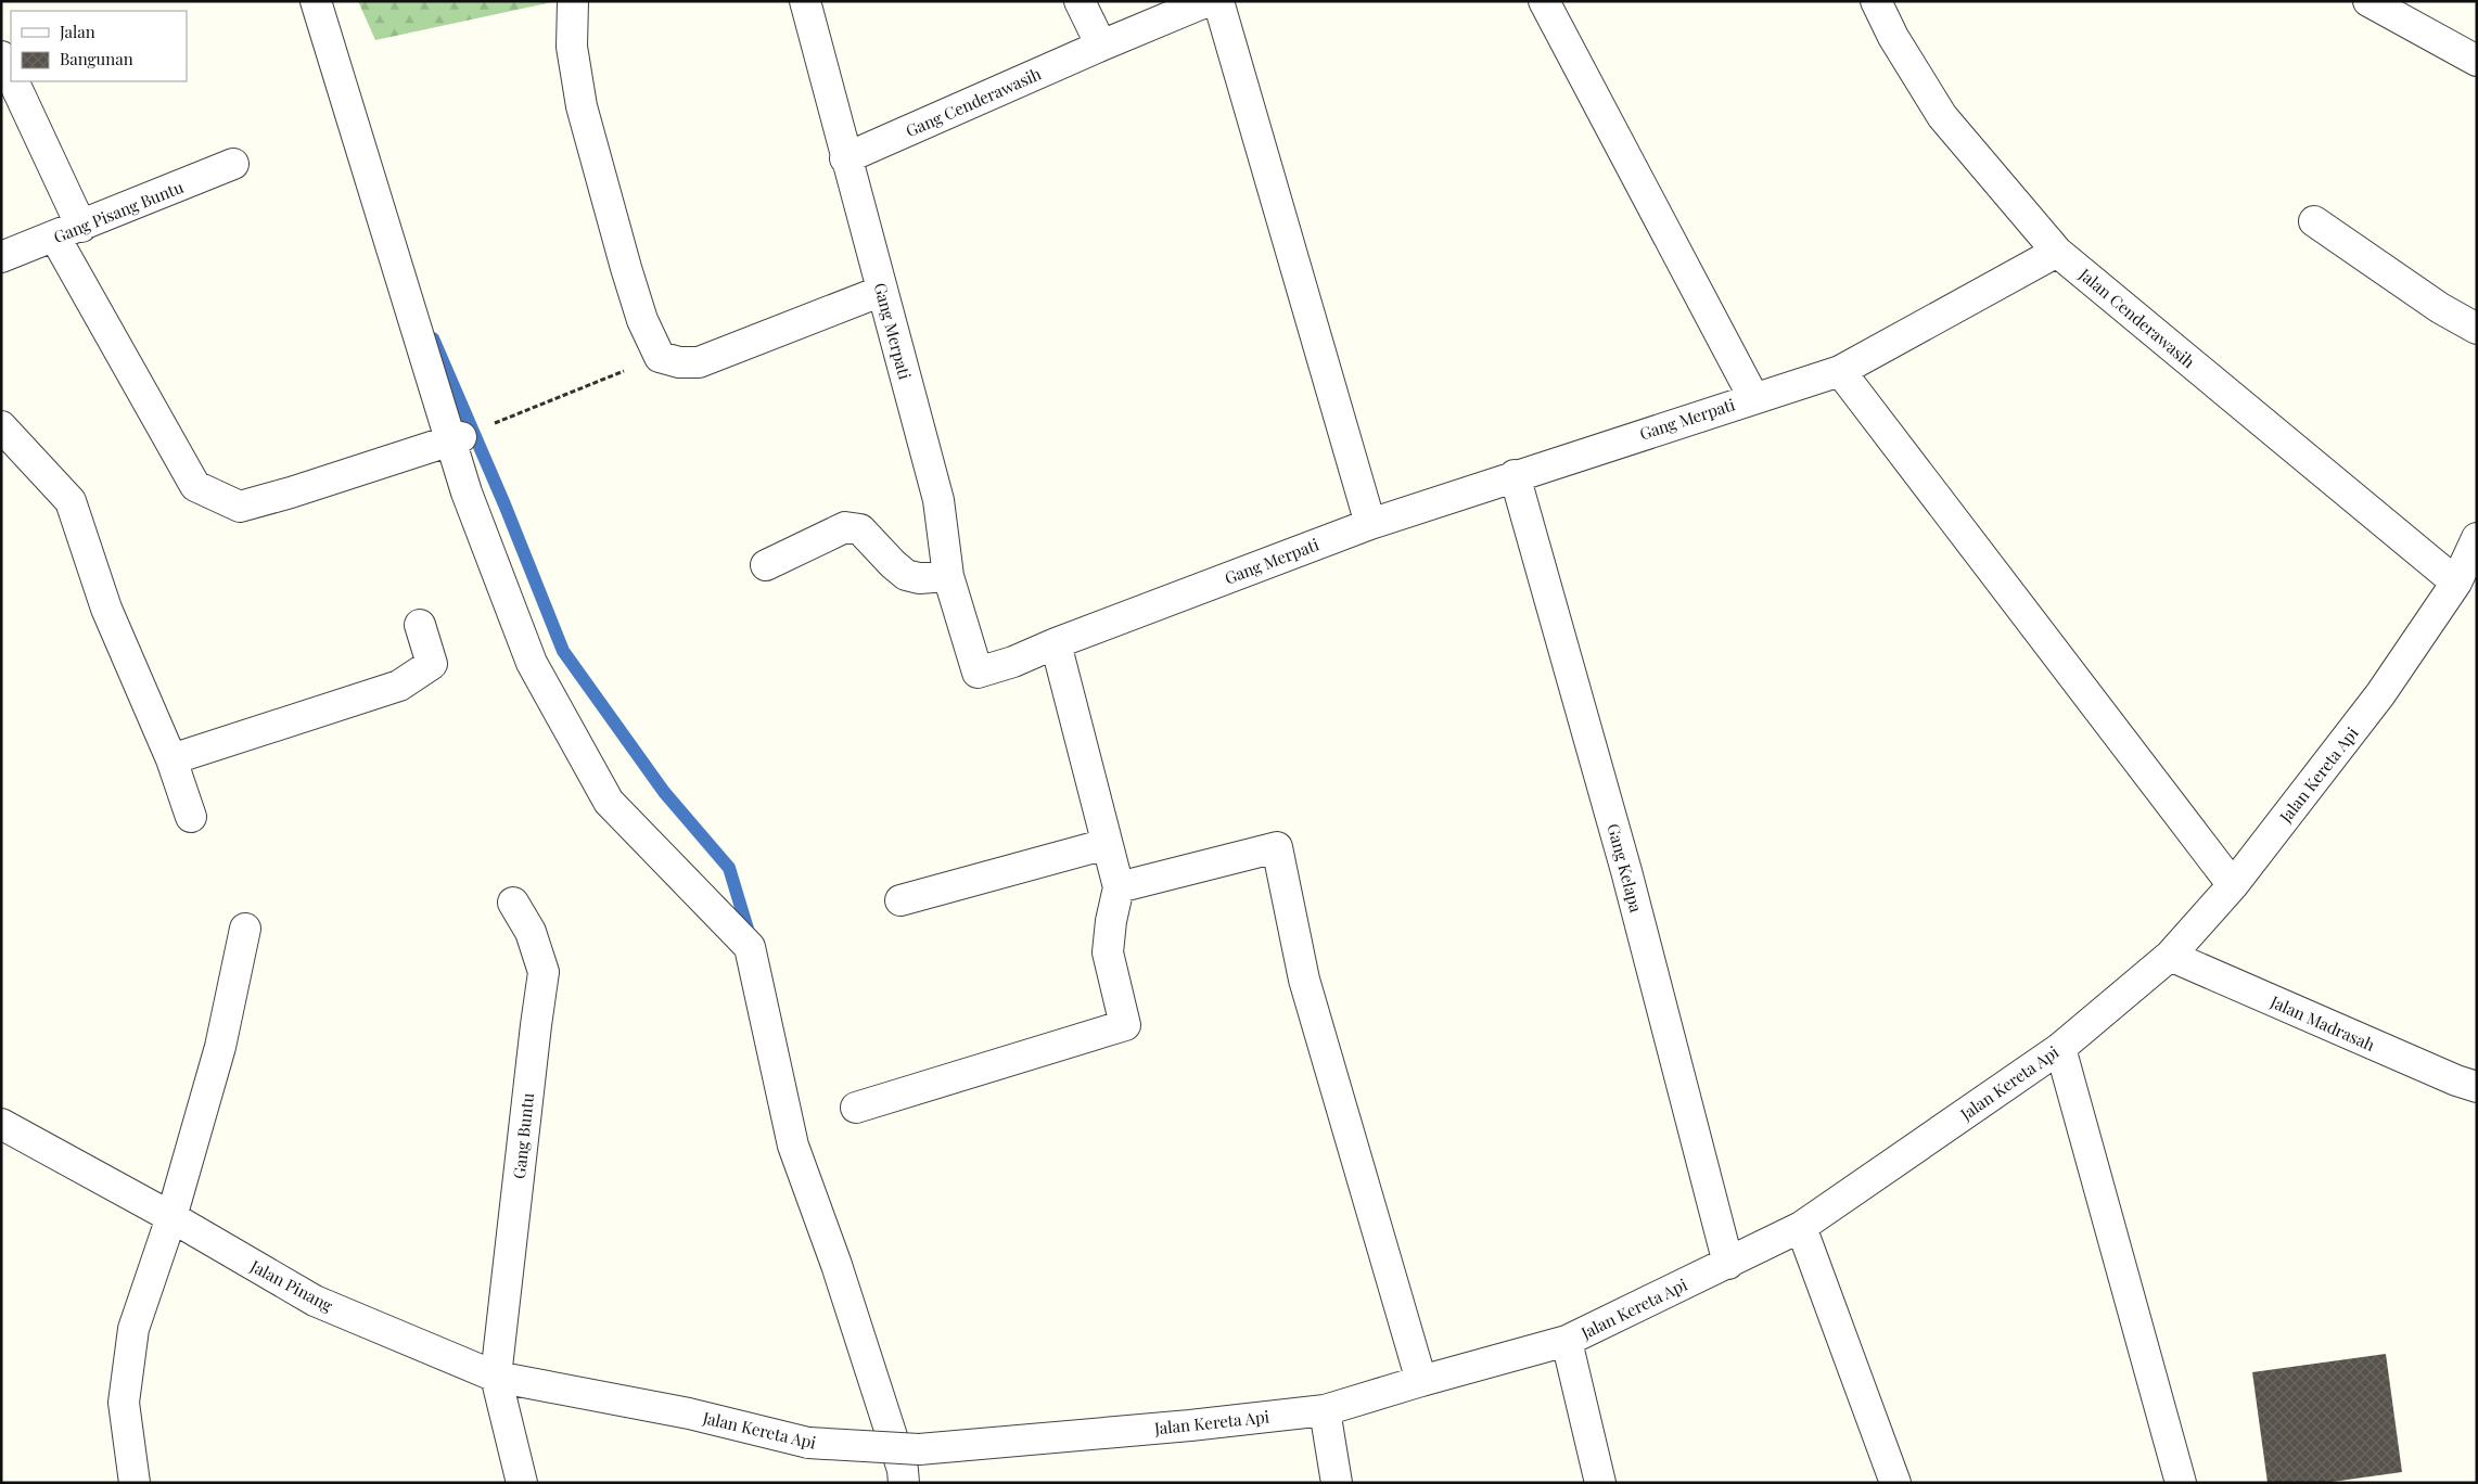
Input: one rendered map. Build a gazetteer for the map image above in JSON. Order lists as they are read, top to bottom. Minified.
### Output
{"streets":{"street":["Gang Cenderawasih","Gang Pisang Buntu","Jalan Cenderawasih","Gang Merpati","Jalan Kereta Api","Gang Kelapa","Jalan Madrasah","Gang Buntu","Jalan Pinang"]},"crossings":[["Gang Cenderawasih","Gang Merpati"],["Jalan Cenderawasih","Gang Merpati"],["Jalan Cenderawasih","Jalan Kereta Api"],["Gang Merpati","Gang Kelapa"],["Jalan Kereta Api","Gang Kelapa"],["Jalan Kereta Api","Jalan Madrasah"],["Jalan Kereta Api","Gang Buntu"],["Jalan Kereta Api","Jalan Pinang"],["Gang Buntu","Jalan Pinang"]],"legend":["Jalan","Bangunan"]}
